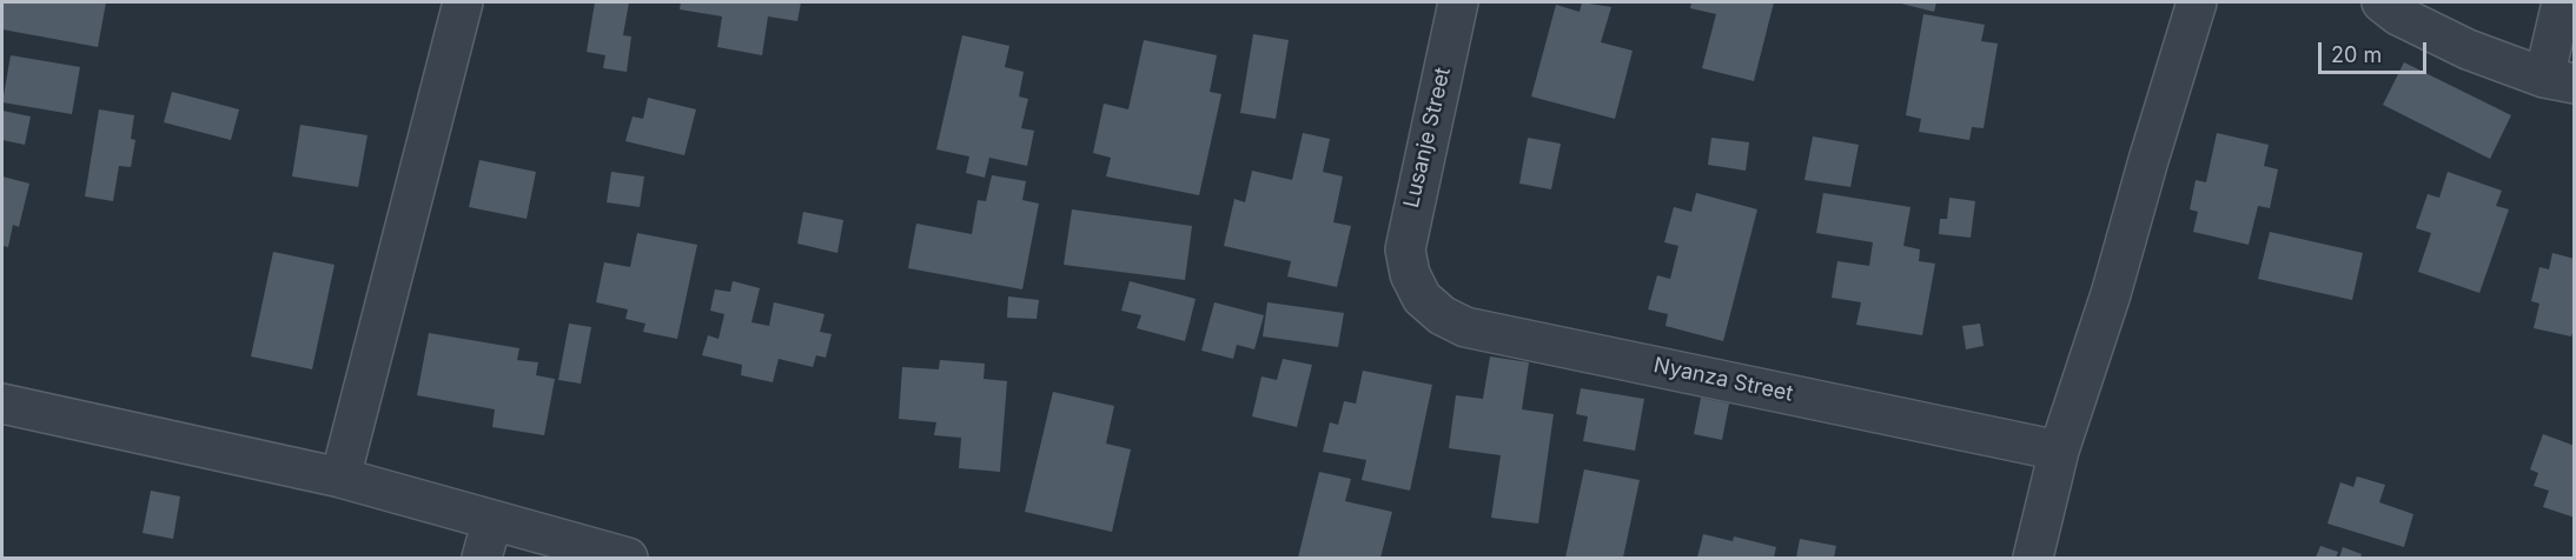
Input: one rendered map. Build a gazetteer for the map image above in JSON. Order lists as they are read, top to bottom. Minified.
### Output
{"streets":{"street":["Lusanje Street","Nyanza Street"]},"crossings":[["Lusanje Street","Nyanza Street"]],"scale_bar":"20 m"}
